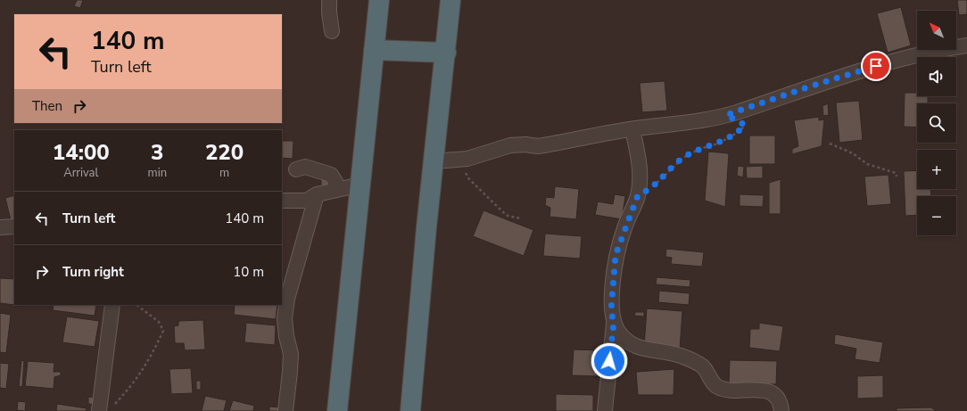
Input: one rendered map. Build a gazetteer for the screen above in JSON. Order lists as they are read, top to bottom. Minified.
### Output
{"north":"top left","page":{"map_buttons":["+","−"],"turn":["140 m","Turn left"],"then":"Then","eta":["14:00","Arrival","3","min","220","m"],"list":[{"name":"Turn left","value":"140 m"},{"name":"Turn right","value":"10 m"}]}}
